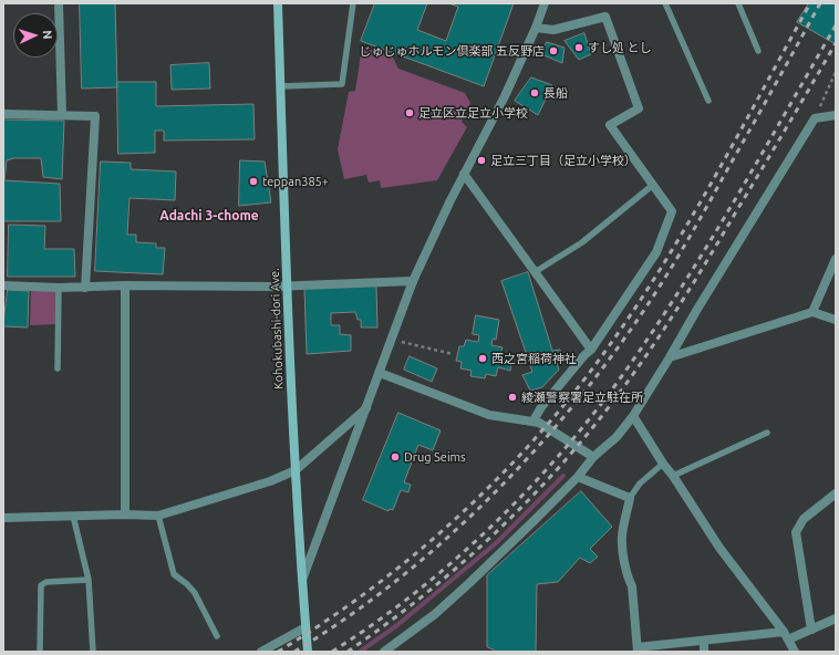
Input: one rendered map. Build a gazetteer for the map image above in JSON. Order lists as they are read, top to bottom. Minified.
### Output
{"streets":{"main road":["Kohokubashi-dori Ave."]},"districts":["Adachi 3-chome"],"places":["すし処 とし","じゅじゅホルモン倶楽部 五反野店","長船","足立区立足立小学校","足立三丁目（足立小学校）","teppan385+","西之宮稲荷神社","綾瀬警察署足立駐在所","Drug Seims"],"north":"right"}
